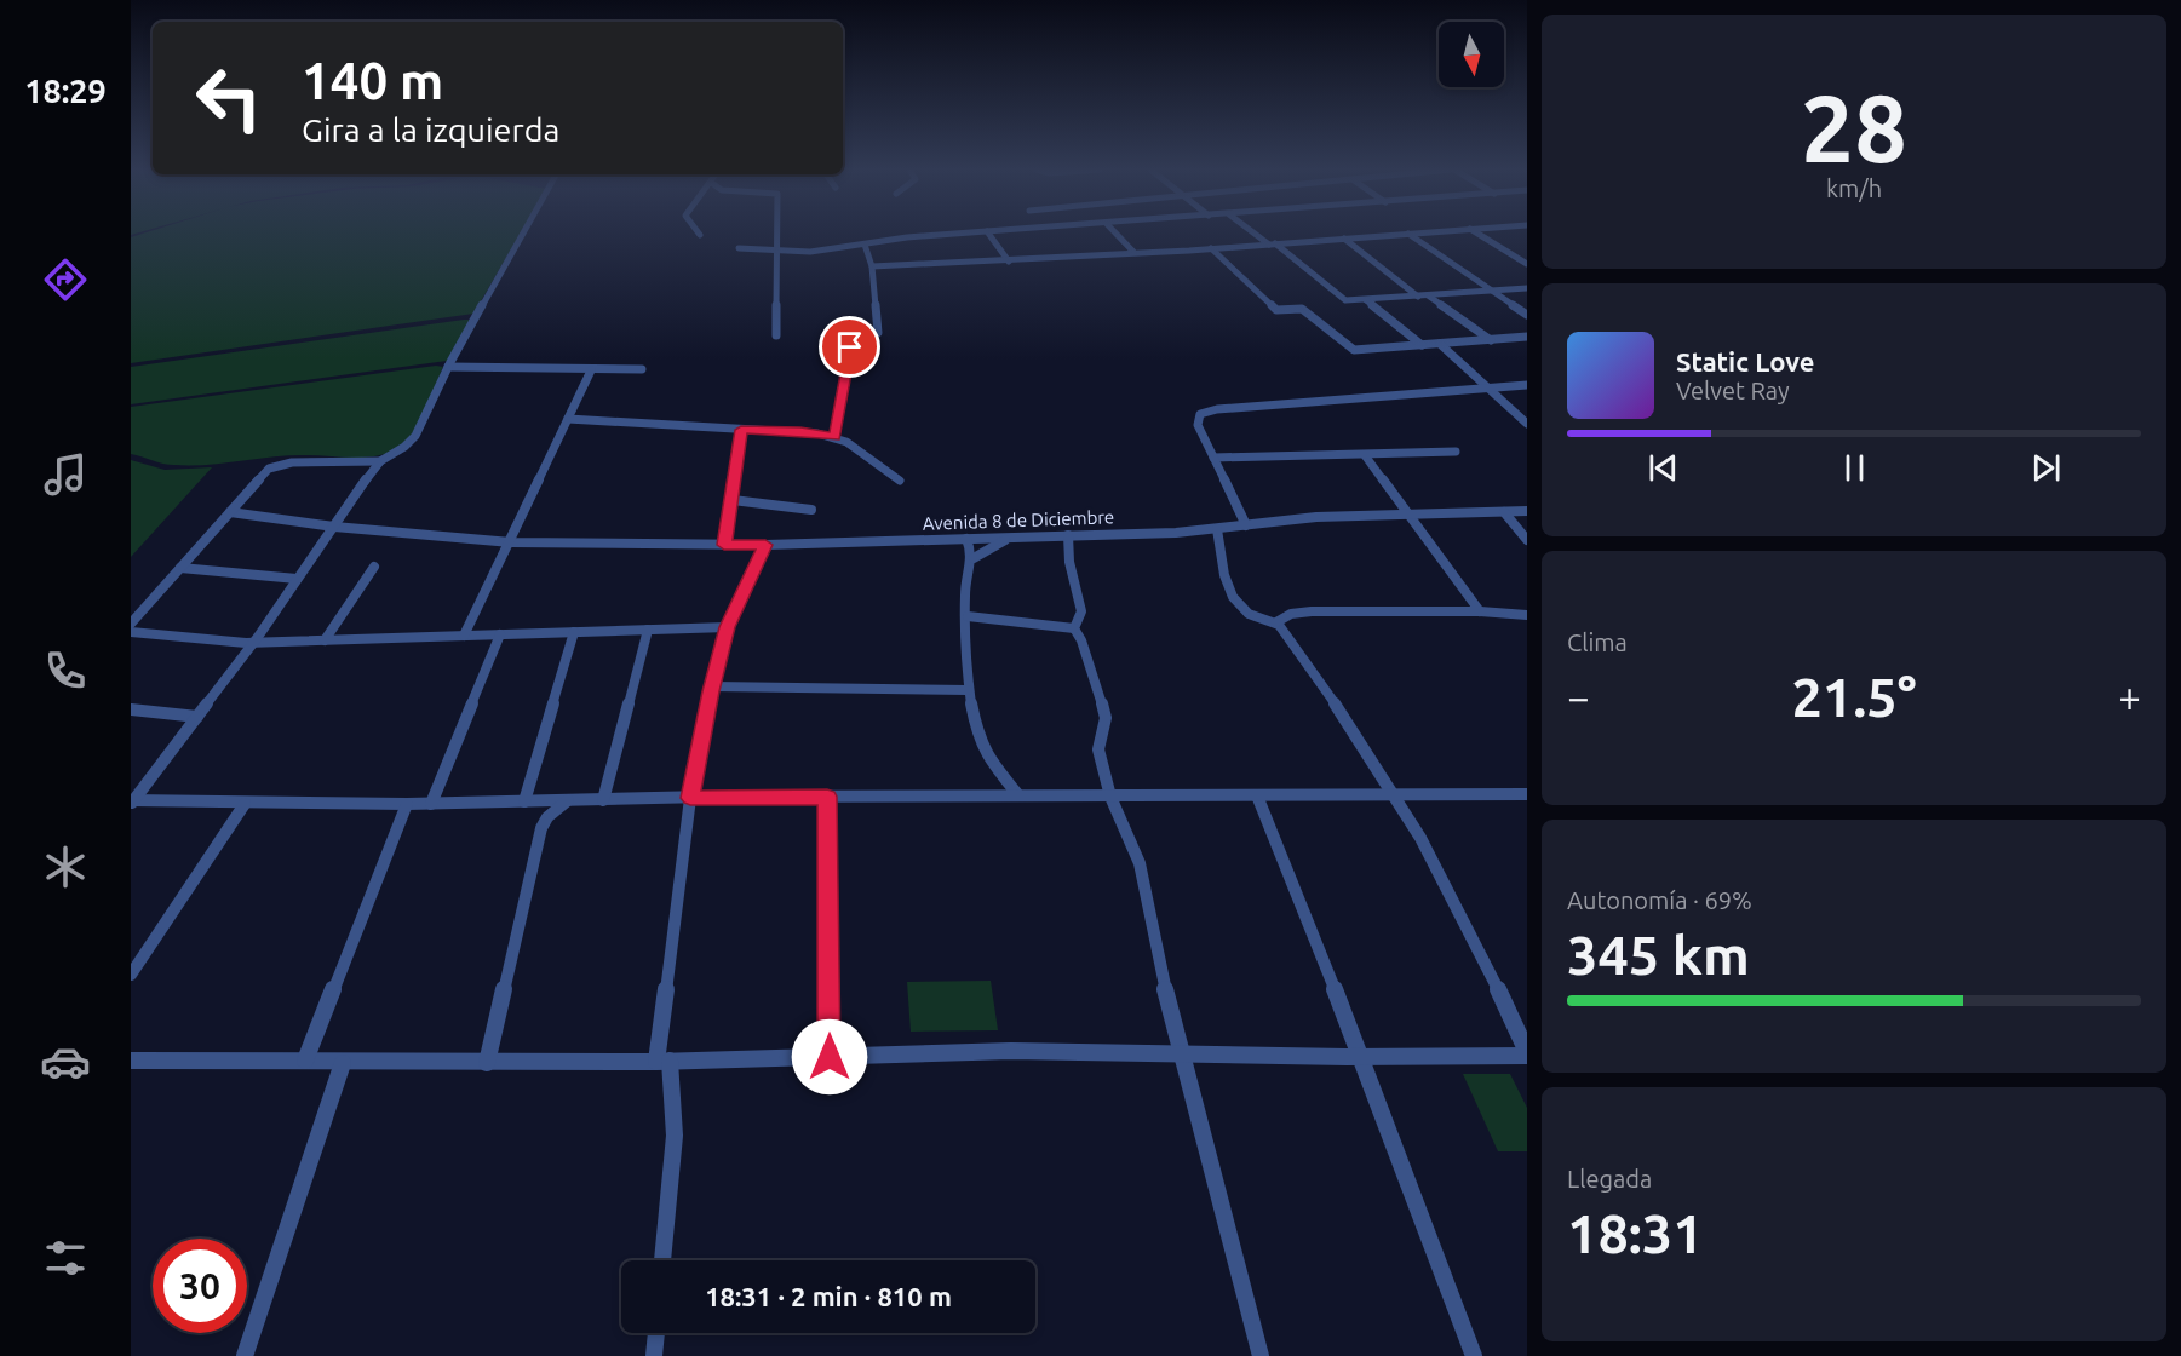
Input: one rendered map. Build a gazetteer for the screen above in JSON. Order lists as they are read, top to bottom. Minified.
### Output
{"streets":{"street":["Avenida 8 de Diciembre"]},"north":"bottom","page":{"tabs":"18:29","tile":[["28","km/h"],"Clima",["Autonomía · 69%","345 km"],["Llegada","18:31"]],"turn":["140 m","Gira a la izquierda"],"song":["Static Love","Velvet Ray"],"heat":["−","21.5°","+"],"limit":"30","trip":"18:31 · 2 min · 810 m"}}
